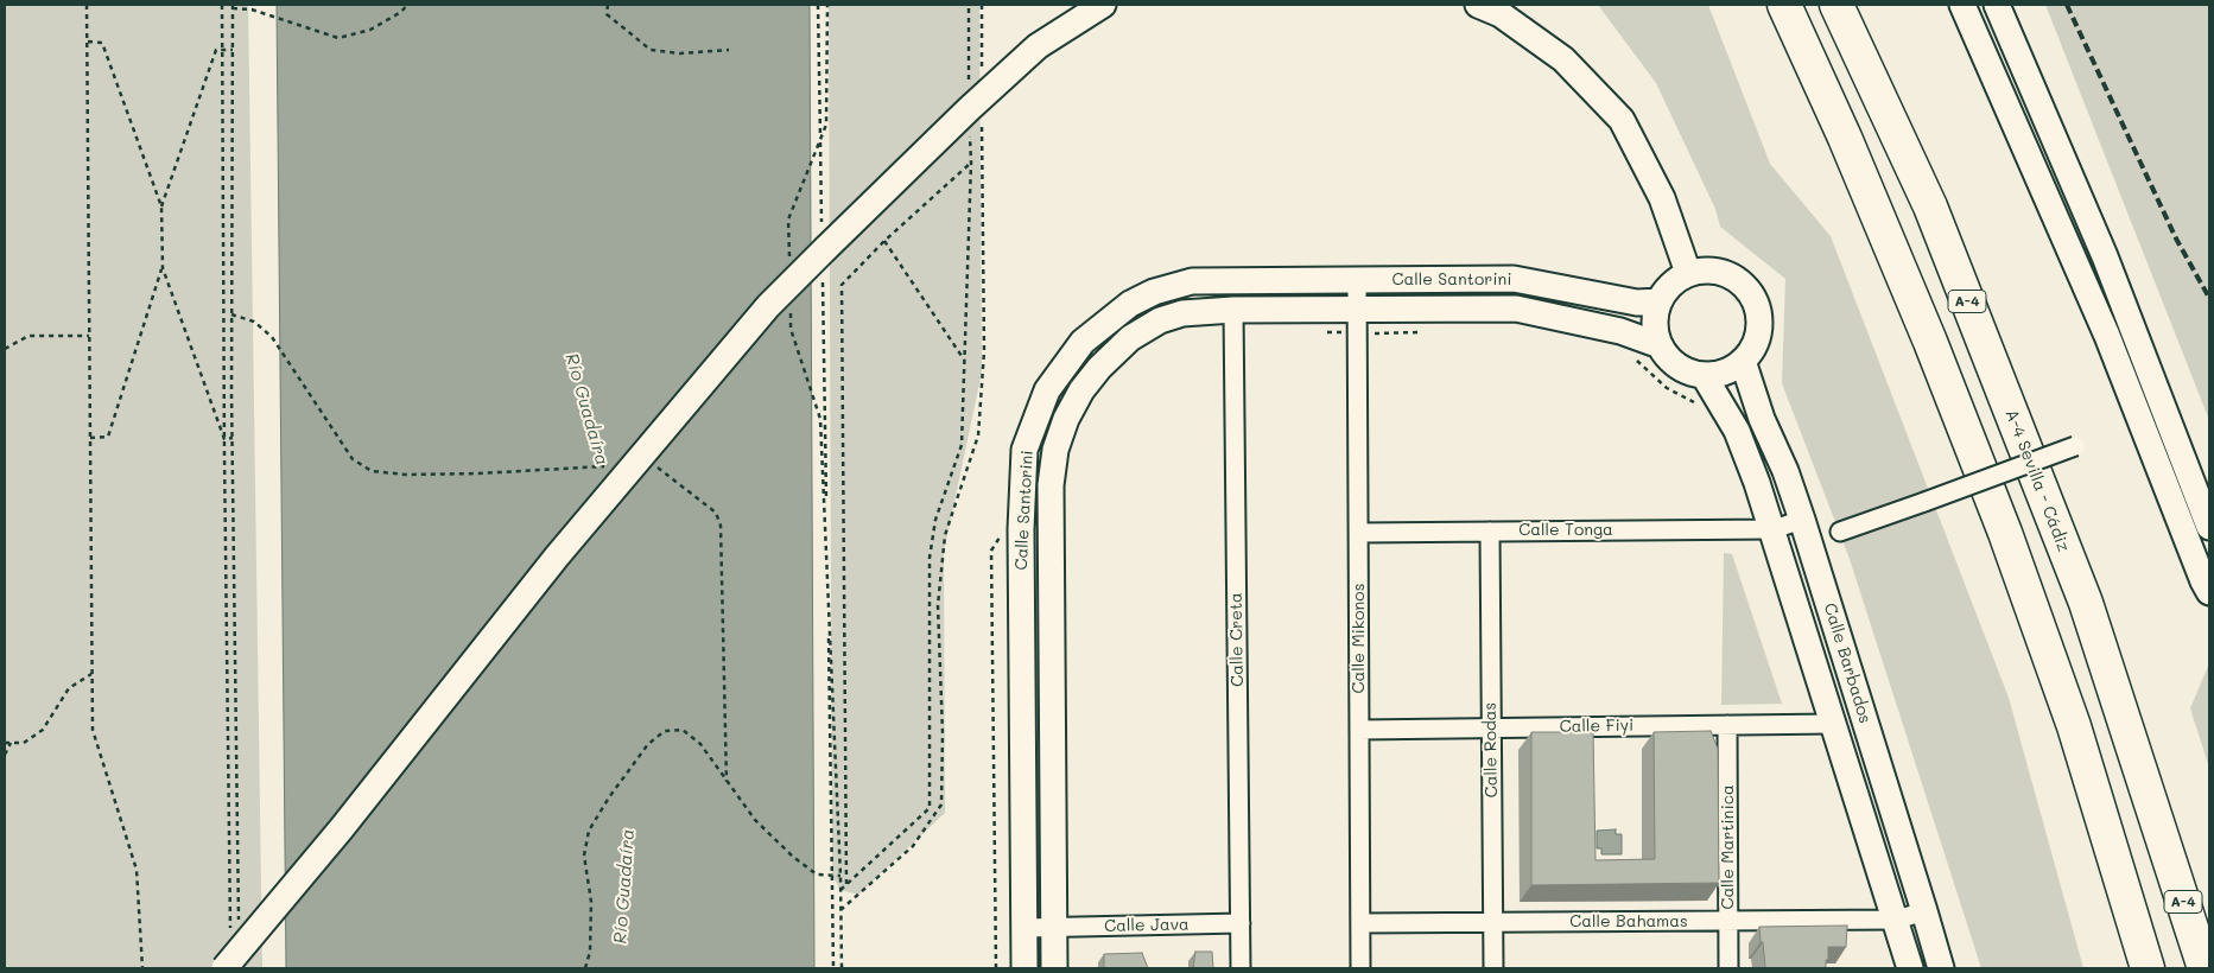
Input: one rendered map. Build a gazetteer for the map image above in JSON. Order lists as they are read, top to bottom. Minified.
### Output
{"streets":{"highway":["A-4","A-4 Sevilla - Cádiz"],"street":["Calle Santorini","Calle Tonga","Calle Mikonos","Calle Creta","Calle Barbados","Calle Fiyi","Calle Rodas","Calle Martinica","Calle Bahamas","Calle Java"]},"crossings":[["Calle Santorini","Calle Mikonos"],["Calle Santorini","Calle Creta"],["Calle Santorini","Calle Barbados"],["Calle Santorini","Calle Java"],["Calle Tonga","Calle Mikonos"],["Calle Tonga","Calle Barbados"],["Calle Tonga","Calle Rodas"],["Calle Mikonos","Calle Fiyi"],["Calle Mikonos","Calle Bahamas"],["Calle Creta","Calle Java"],["Calle Barbados","Calle Fiyi"],["Calle Barbados","Calle Bahamas"],["Calle Fiyi","Calle Rodas"],["Calle Fiyi","Calle Martinica"],["Calle Rodas","Calle Bahamas"],["Calle Martinica","Calle Bahamas"]],"water":["Río Guadaíra"]}
